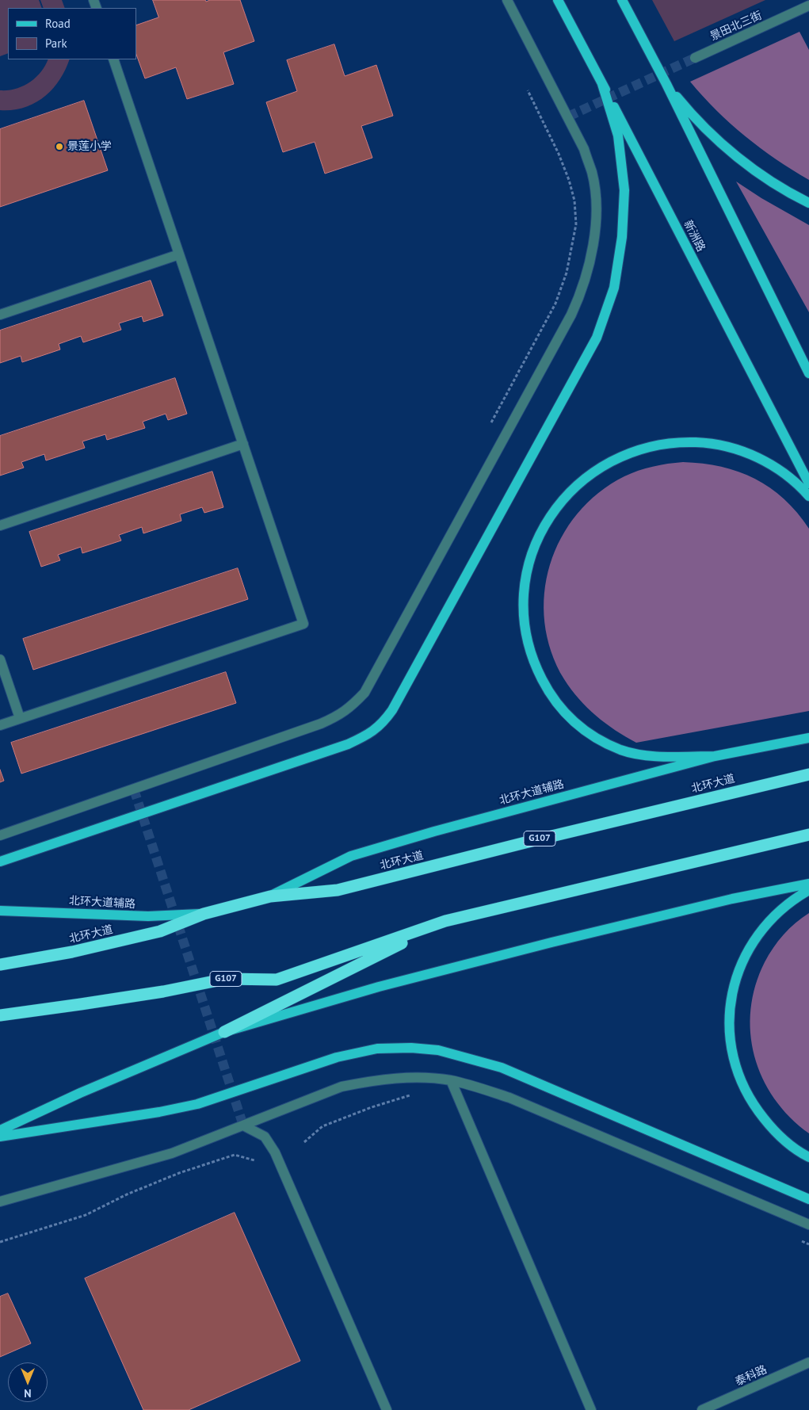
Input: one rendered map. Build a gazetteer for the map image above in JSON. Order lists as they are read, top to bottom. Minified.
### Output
{"streets":{"highway":["北环大道","G107"],"main road":["新洲路","北环大道辅路"],"street":["景田北三街","泰科路"]},"crossings":[["北环大道","北环大道辅路"]],"places":["景莲小学"],"legend":["Road","Park"],"north":"bottom"}
